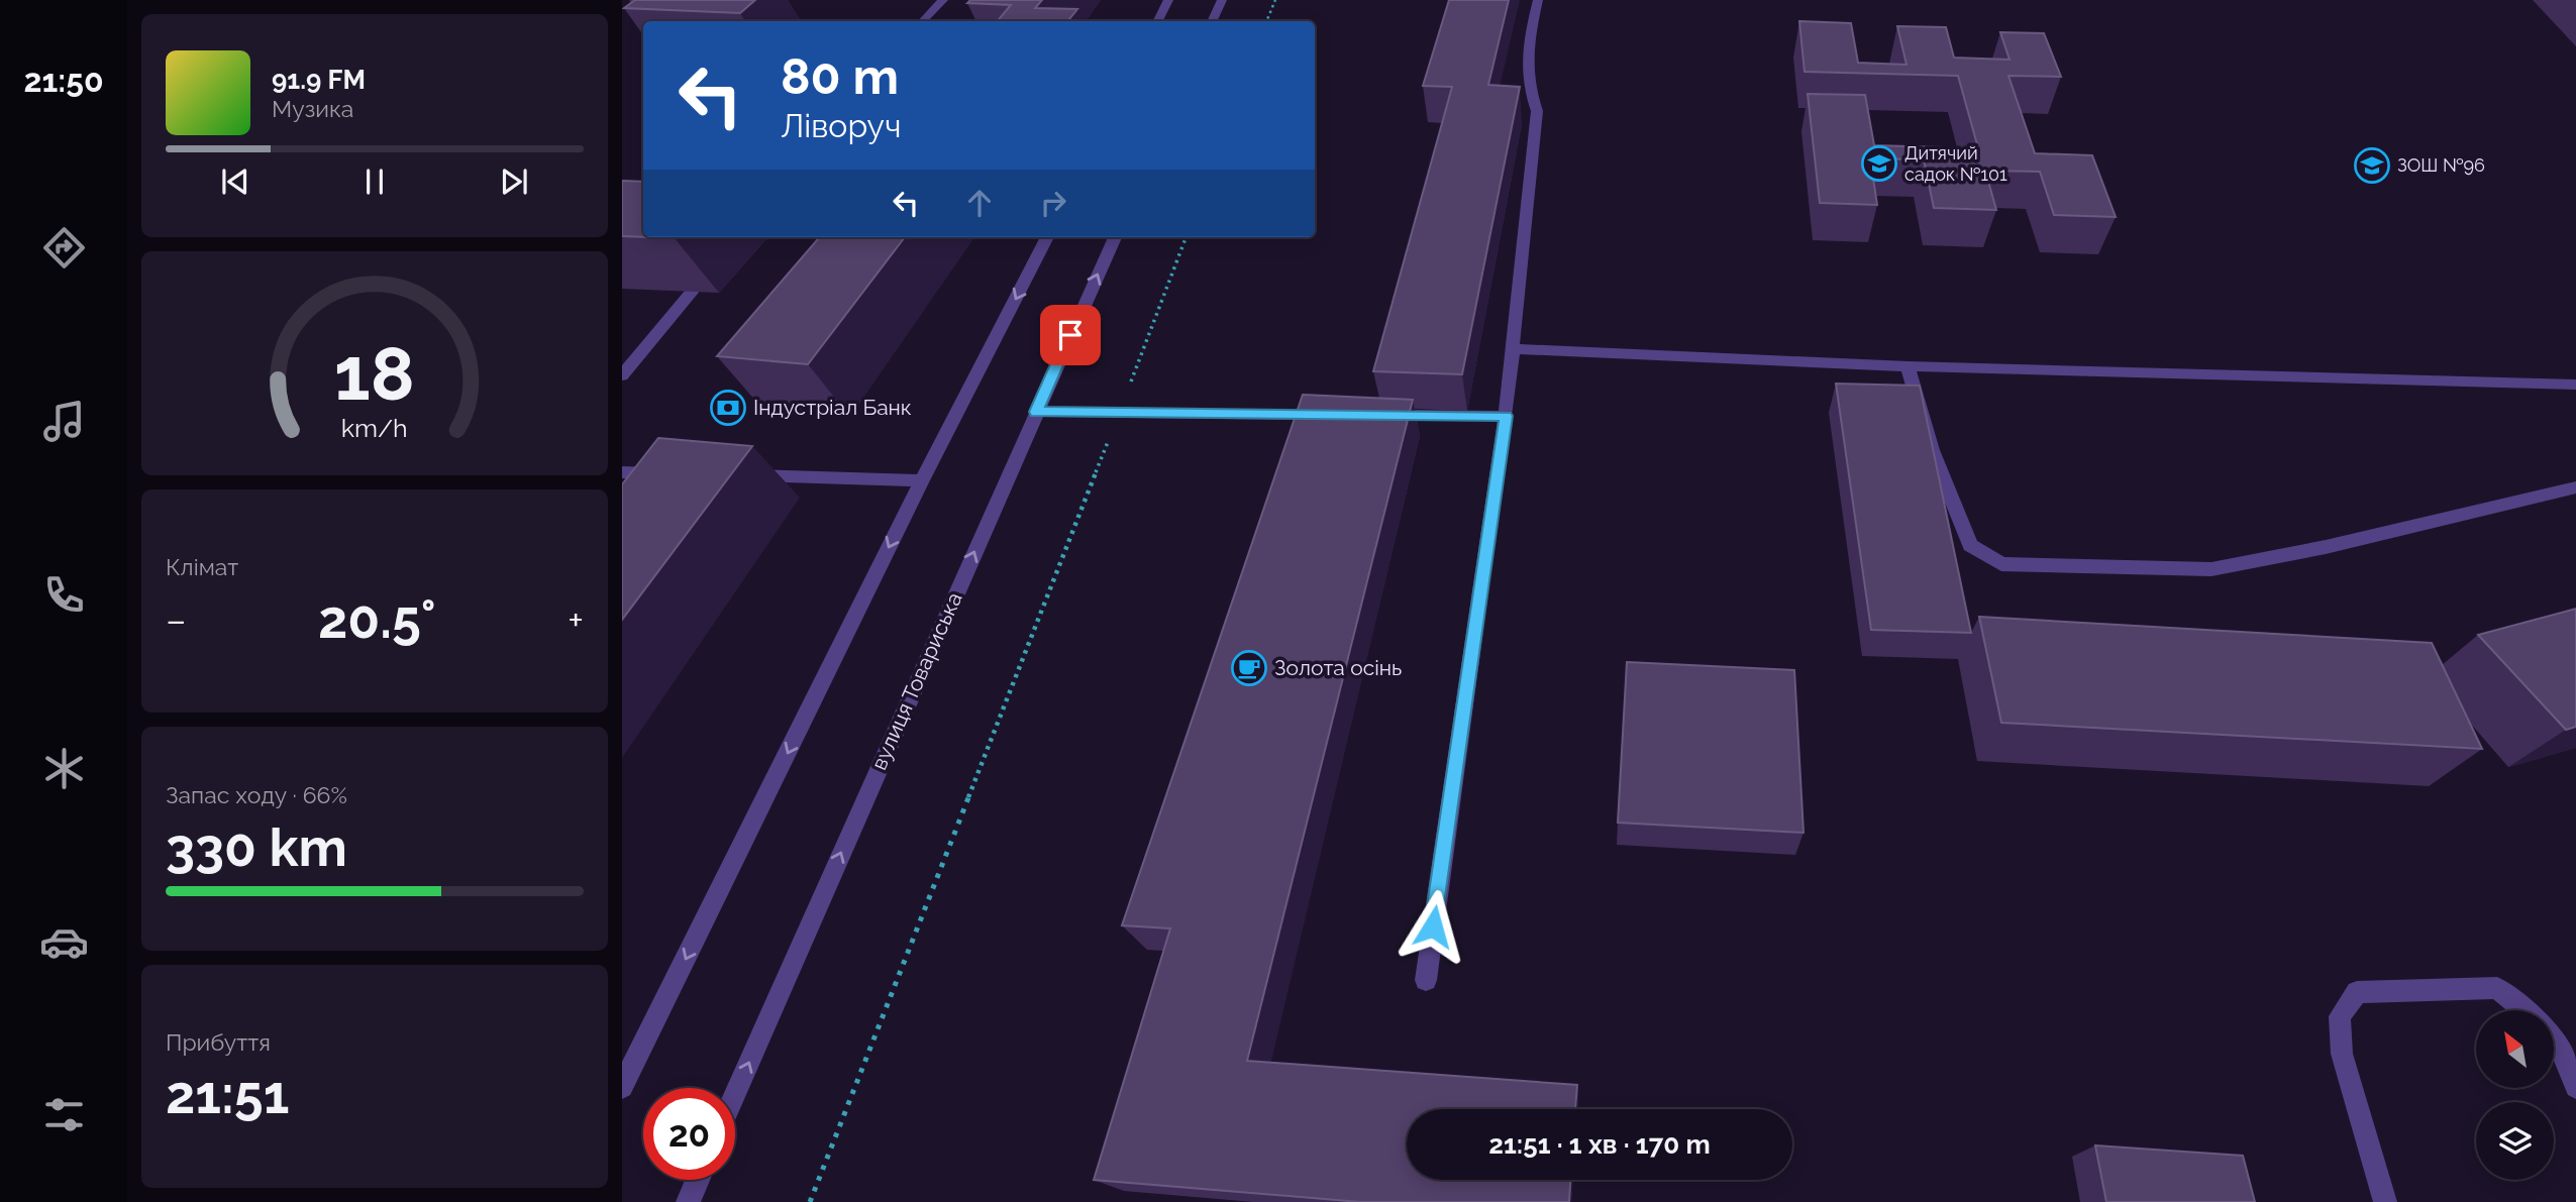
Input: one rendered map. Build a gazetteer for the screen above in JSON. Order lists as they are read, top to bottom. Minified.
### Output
{"streets":{"street":["вулиця Товариська"]},"places":{"school or university":["Дитячий садок №101","ЗОШ №96"],"bank":["Індустріал Банк"],"cafe":["Золота осінь"]},"north":"top left","page":{"tabs":"21:50","turn":["80 m","Ліворуч"],"song":["91.9 FM","Музика"],"tile":["Клімат",["Запас ходу · 66%","330 km"],["Прибуття","21:51"]],"heat":["−","20.5°","+"],"limit":"20","trip":"21:51 · 1 хв · 170 m","gauge":["18","km/h"]}}
